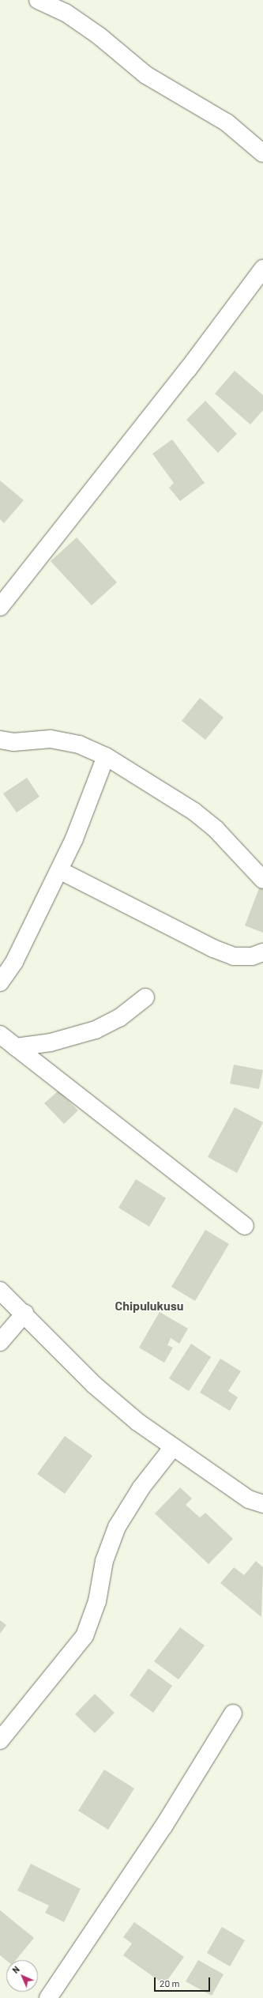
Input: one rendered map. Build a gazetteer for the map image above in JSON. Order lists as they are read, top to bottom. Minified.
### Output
{"districts":["Chipulukusu"],"scale_bar":"20 m","north":"top left"}
